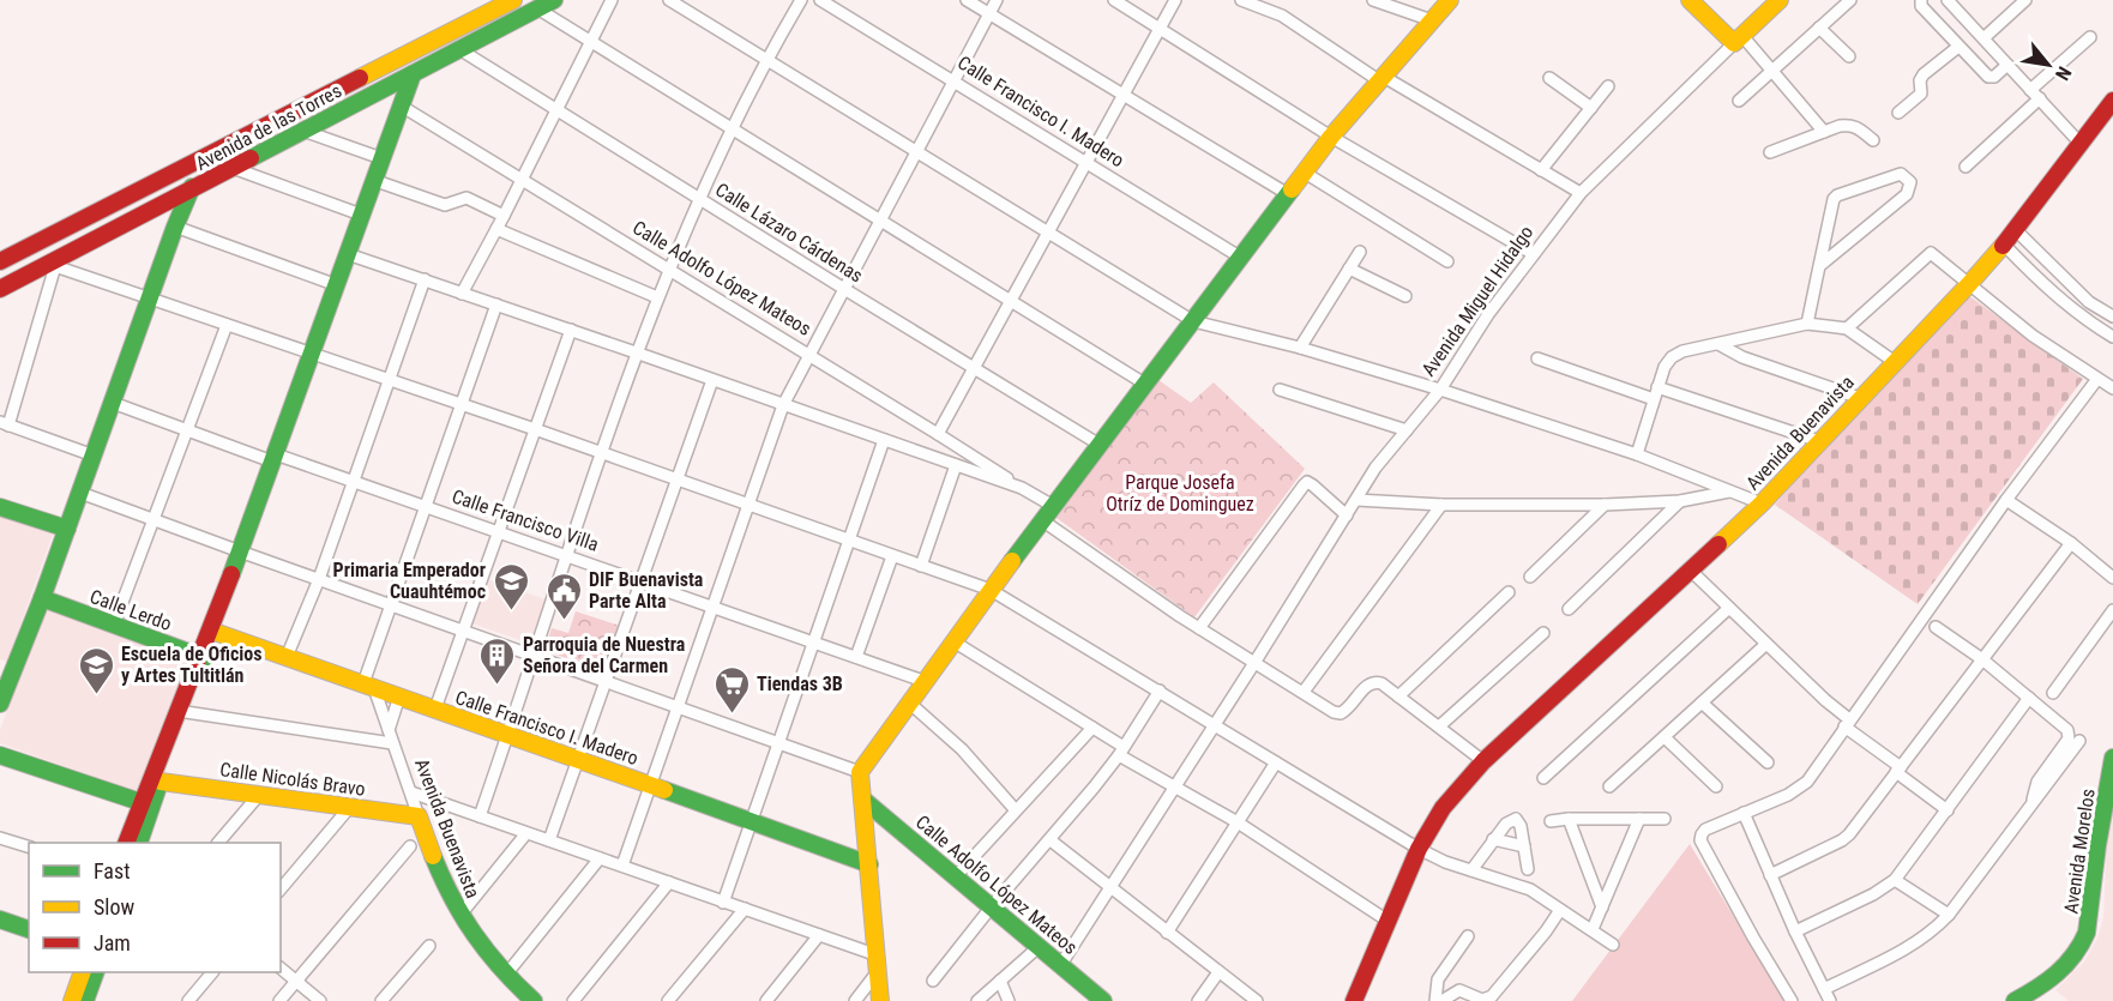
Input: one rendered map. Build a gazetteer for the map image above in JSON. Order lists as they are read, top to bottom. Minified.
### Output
{"streets":{"street":["Calle Francisco I. Madero","Avenida de las Torres","Calle Lázaro Cárdenas","Calle Adolfo López Mateos","Avenida Miguel Hidalgo","Avenida Buenavista","Calle Francisco Villa","Calle Lerdo","Calle Nicolás Bravo","Avenida Morelos"]},"crossings":[["Calle Francisco I. Madero","Avenida Buenavista"],["Calle Francisco I. Madero","Calle Lerdo"],["Avenida de las Torres","Calle Lázaro Cárdenas"],["Calle Adolfo López Mateos","Avenida Miguel Hidalgo"],["Avenida Buenavista","Calle Nicolás Bravo"]],"parks":["Parque Josefa Otríz de Dominguez"],"places":{"school or university":["Primaria Emperador Cuauhtémoc","Escuela de Oficios y Artes Tultitlán"],"public building":["DIF Buenavista Parte Alta"],"building":["Parroquia de Nuestra Señora del Carmen"],"supermarket":["Tiendas 3B"]},"legend":["Fast","Slow","Jam"],"north":"bottom right"}
